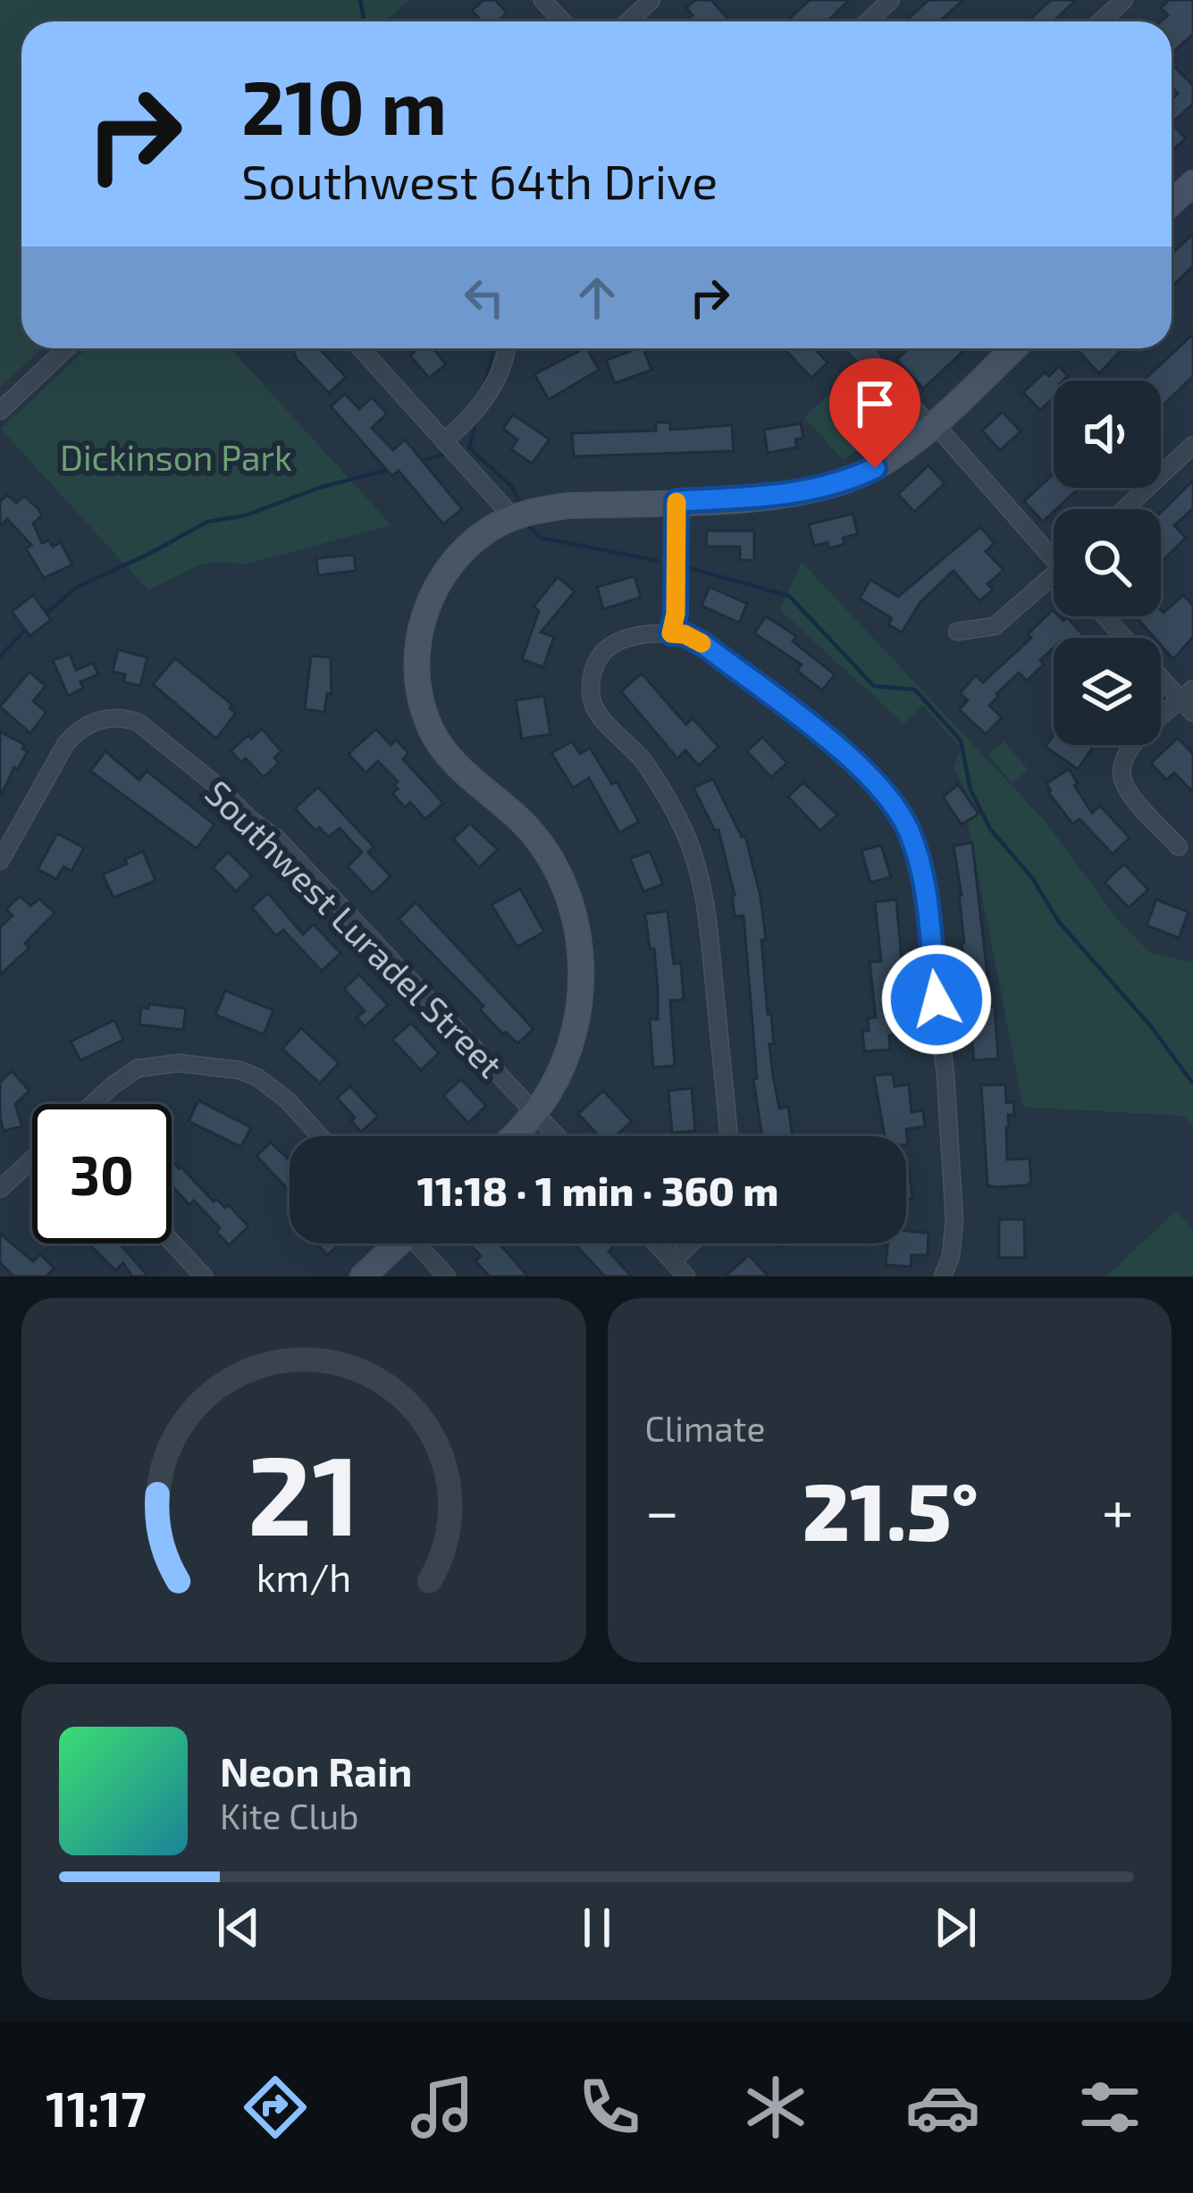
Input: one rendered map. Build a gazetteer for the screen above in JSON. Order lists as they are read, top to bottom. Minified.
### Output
{"streets":{"street":["Southwest Luradel Street"]},"parks":["Dickinson Park"],"page":{"turn":["210 m","Southwest 64th Drive"],"limit":"30","trip":"11:18 · 1 min · 360 m","tile":"Climate","heat":["−","21.5°","+"],"song":["Neon Rain","Kite Club"],"tabs":"11:17","gauge":["21","km/h"]}}
